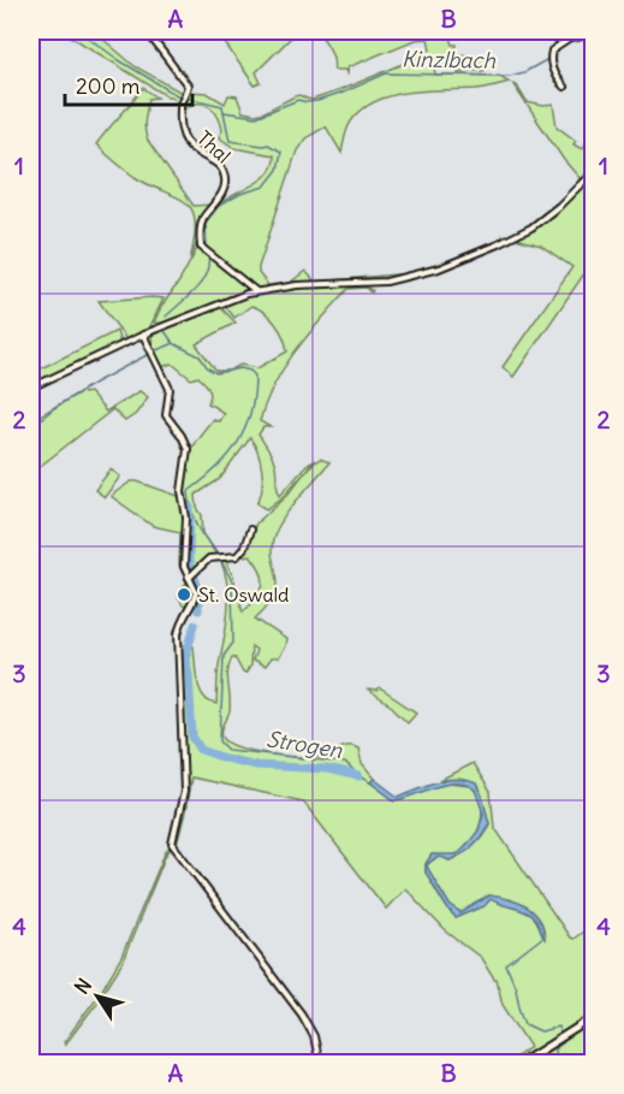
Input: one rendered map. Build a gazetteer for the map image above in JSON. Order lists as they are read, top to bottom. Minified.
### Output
{"streets":{"street":["Thal"]},"water":["Kinzlbach","Strogen"],"places":["St. Oswald"],"scale_bar":"200 m","north":"top left","grid":{"columns":["A","B"],"rows":["1","2","3","4"]}}
